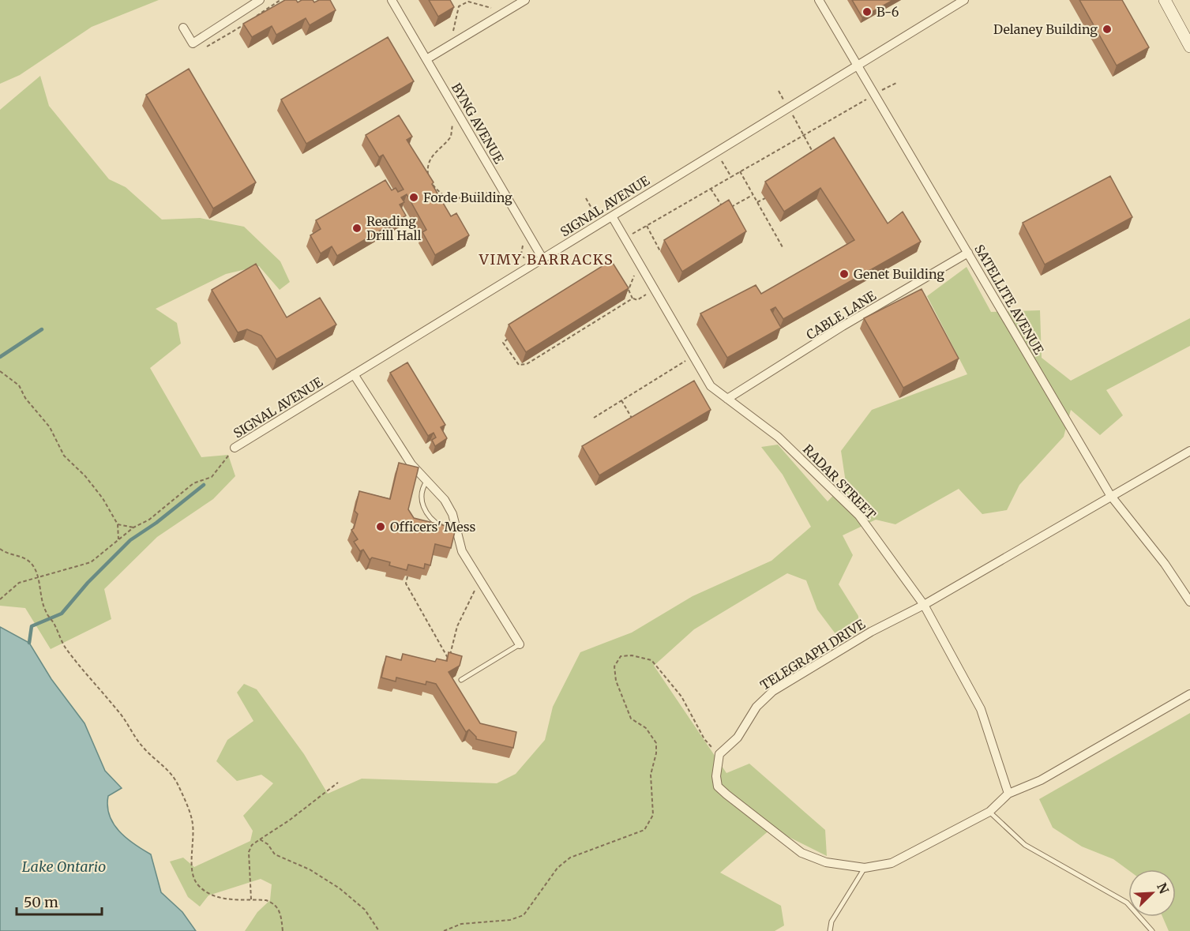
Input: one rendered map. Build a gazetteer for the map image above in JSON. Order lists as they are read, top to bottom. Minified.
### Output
{"streets":{"street":["BYNG AVENUE","SIGNAL AVENUE","SATELLITE AVENUE","CABLE LANE","RADAR STREET","TELEGRAPH DRIVE"]},"crossings":[["BYNG AVENUE","SIGNAL AVENUE"],["SIGNAL AVENUE","SATELLITE AVENUE"],["SIGNAL AVENUE","RADAR STREET"],["SATELLITE AVENUE","CABLE LANE"],["SATELLITE AVENUE","TELEGRAPH DRIVE"],["CABLE LANE","RADAR STREET"],["RADAR STREET","TELEGRAPH DRIVE"]],"districts":["VIMY BARRACKS"],"water":["Lake Ontario"],"places":["B-6","Delaney Building","Forde Building","Reading Drill Hall","Genet Building","Officers' Mess"],"scale_bar":"50 m","north":"top right"}
